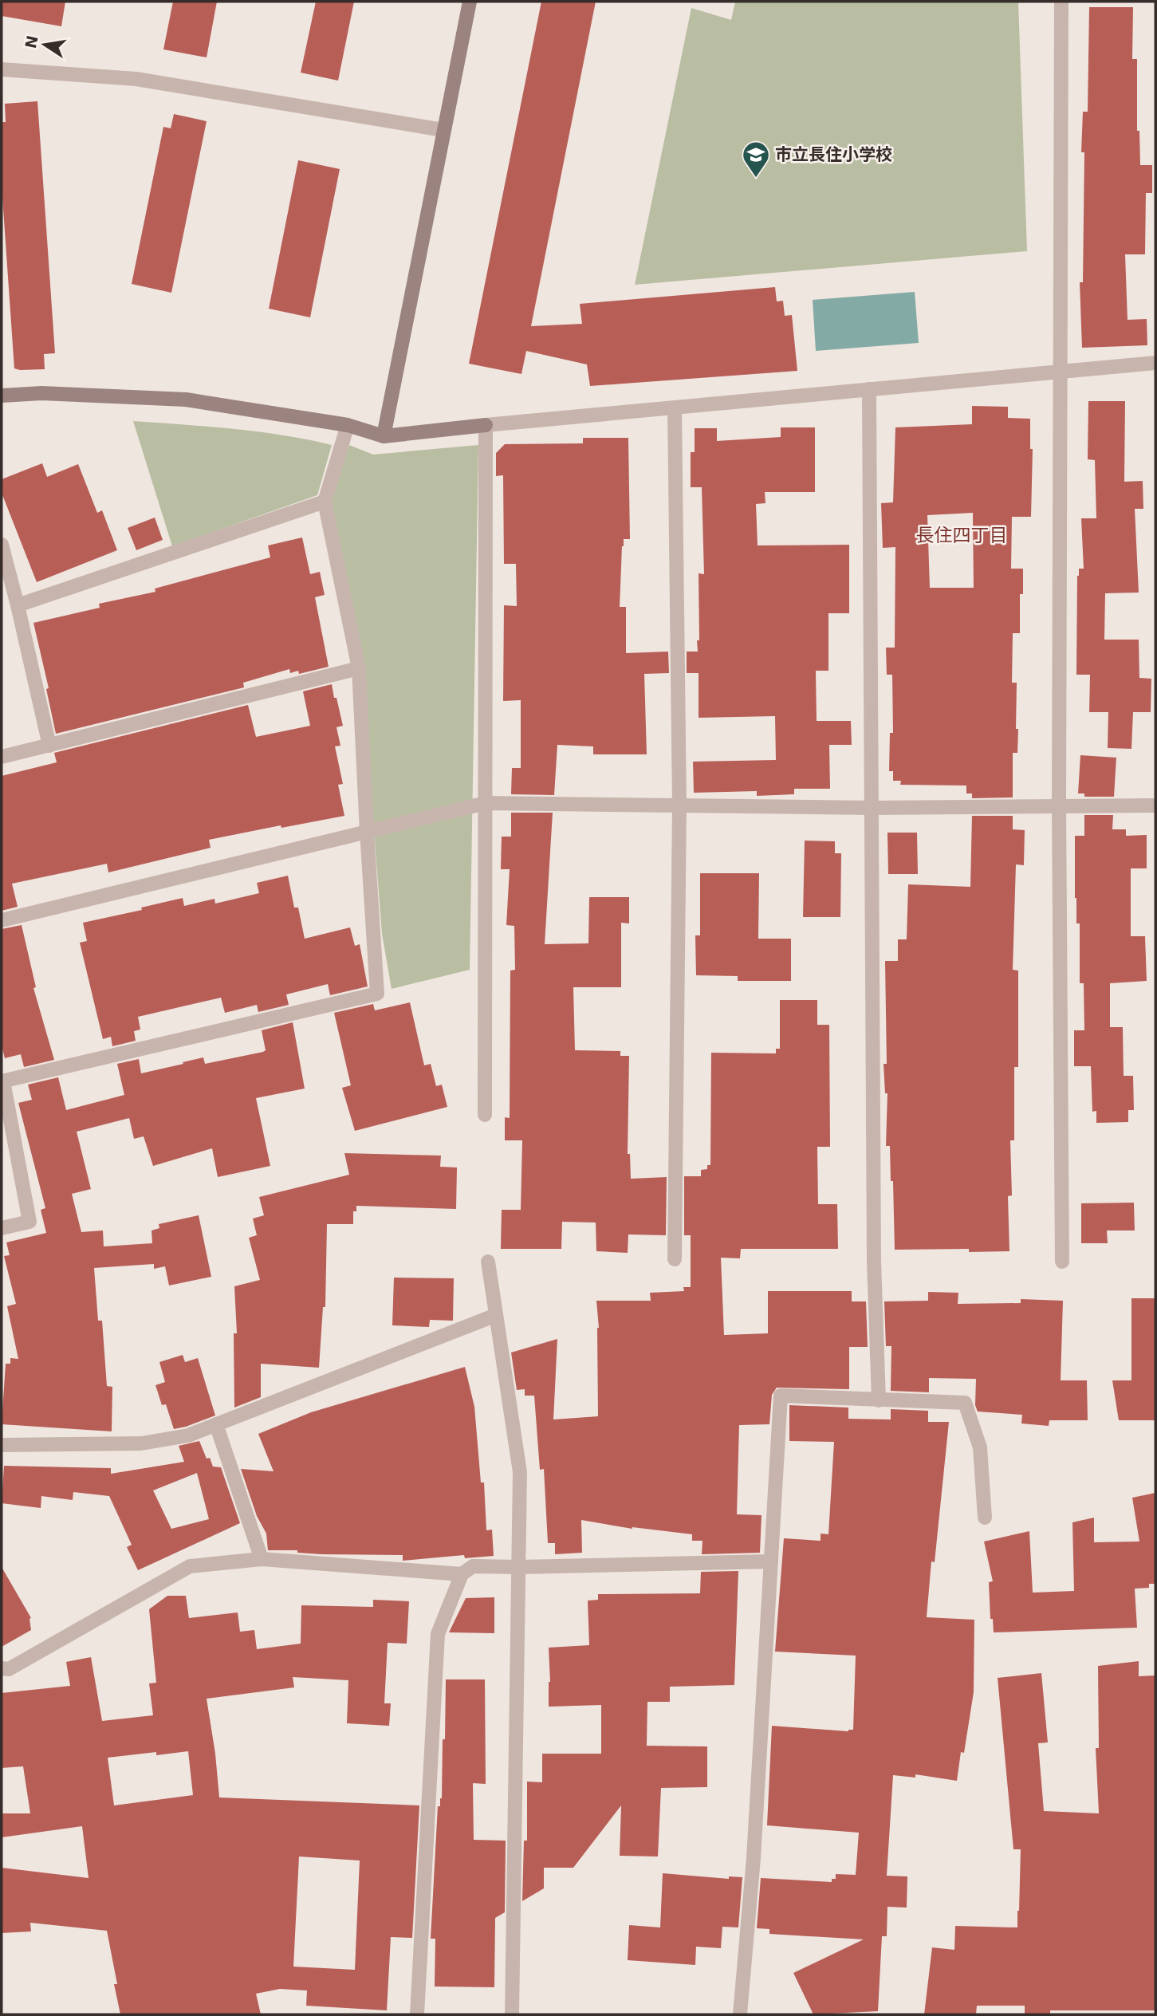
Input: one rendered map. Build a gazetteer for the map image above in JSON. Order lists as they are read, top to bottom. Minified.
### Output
{"districts":["長住四丁目"],"places":{"school or university":["市立長住小学校"]},"north":"left"}
